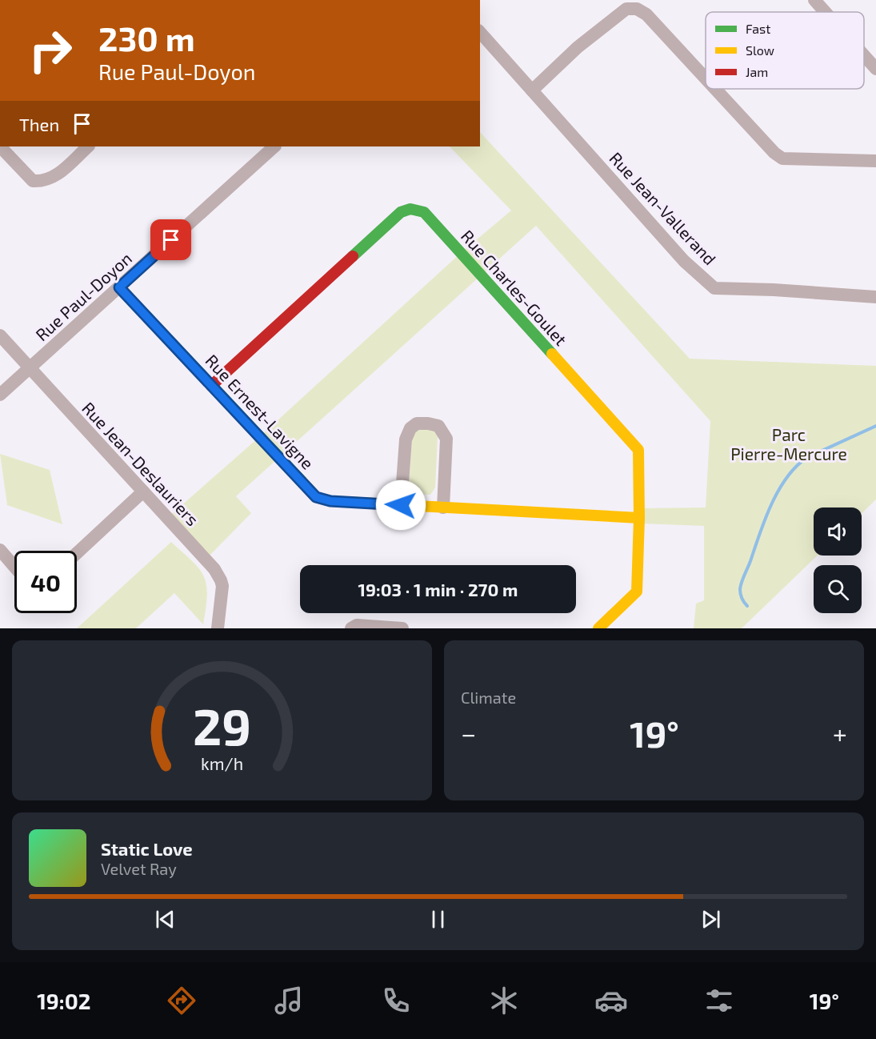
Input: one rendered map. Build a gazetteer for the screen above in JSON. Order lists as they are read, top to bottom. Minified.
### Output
{"streets":{"street":["Rue Jean-Vallerand","Rue Charles-Goulet","Rue Paul-Doyon","Rue Ernest-Lavigne","Rue Jean-Deslauriers"]},"crossings":[["Rue Charles-Goulet","Rue Ernest-Lavigne"],["Rue Paul-Doyon","Rue Ernest-Lavigne"],["Rue Paul-Doyon","Rue Jean-Deslauriers"]],"parks":["Parc Pierre-Mercure"],"legend":["Fast","Slow","Jam"],"page":{"turn":["230 m","Rue Paul-Doyon"],"then":"Then","limit":"40","trip":"19:03 · 1 min · 270 m","tile":"Climate","heat":["−","19°","+"],"song":["Static Love","Velvet Ray"],"tabs":["19:02","19°"],"gauge":["29","km/h"]}}
